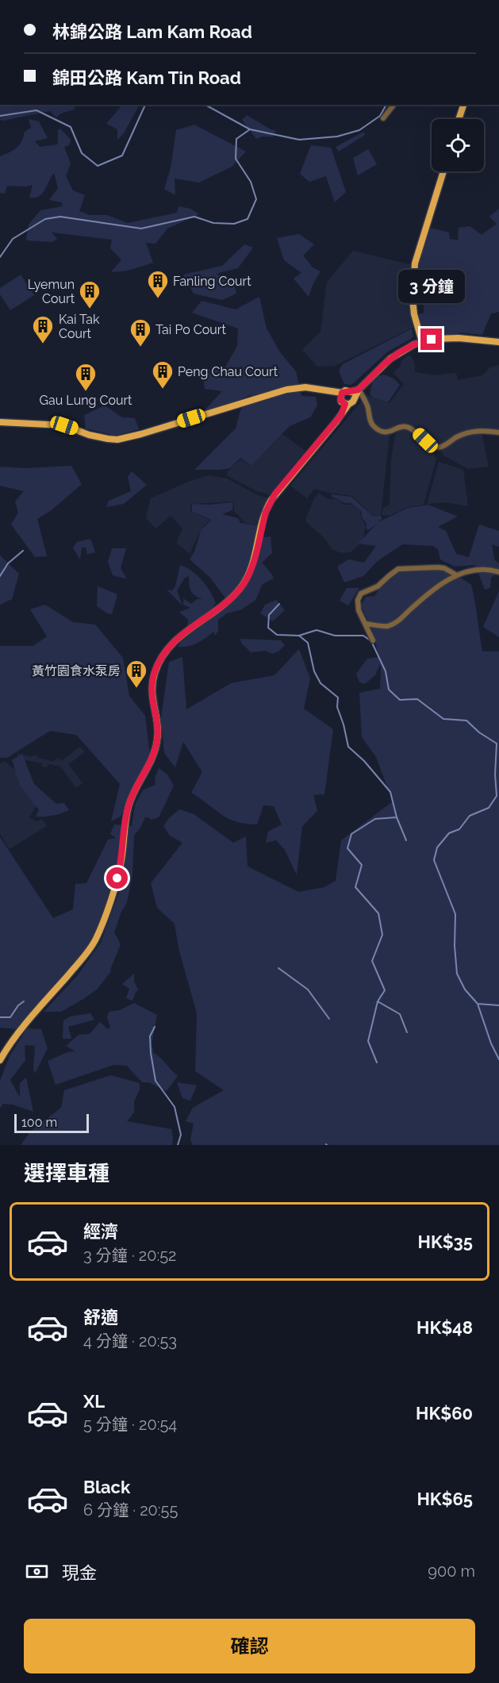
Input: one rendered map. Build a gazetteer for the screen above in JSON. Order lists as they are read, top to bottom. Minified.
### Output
{"places":{"building":["Fanling Court","Lyemun Court","Kai Tak Court","Tai Po Court","Peng Chau Court","Gau Lung Court","黃竹園食水泵房"]},"scale_bar":"100 m","page":{"banner":["林錦公路 Lam Kam Road","錦田公路 Kam Tin Road"],"bubble":"3 分鐘","scale":"100 m","heading":"選擇車種","list":[{"name":"經濟","note":"3 分鐘 · 20:52","value":"HK$35"},{"name":"舒適","note":"4 分鐘 · 20:53","value":"HK$48"},{"name":"XL","note":"5 分鐘 · 20:54","value":"HK$60"},{"name":"Black","note":"6 分鐘 · 20:55","value":"HK$65"}],"pay":["現金","900 m"],"buttons":"確認"}}
